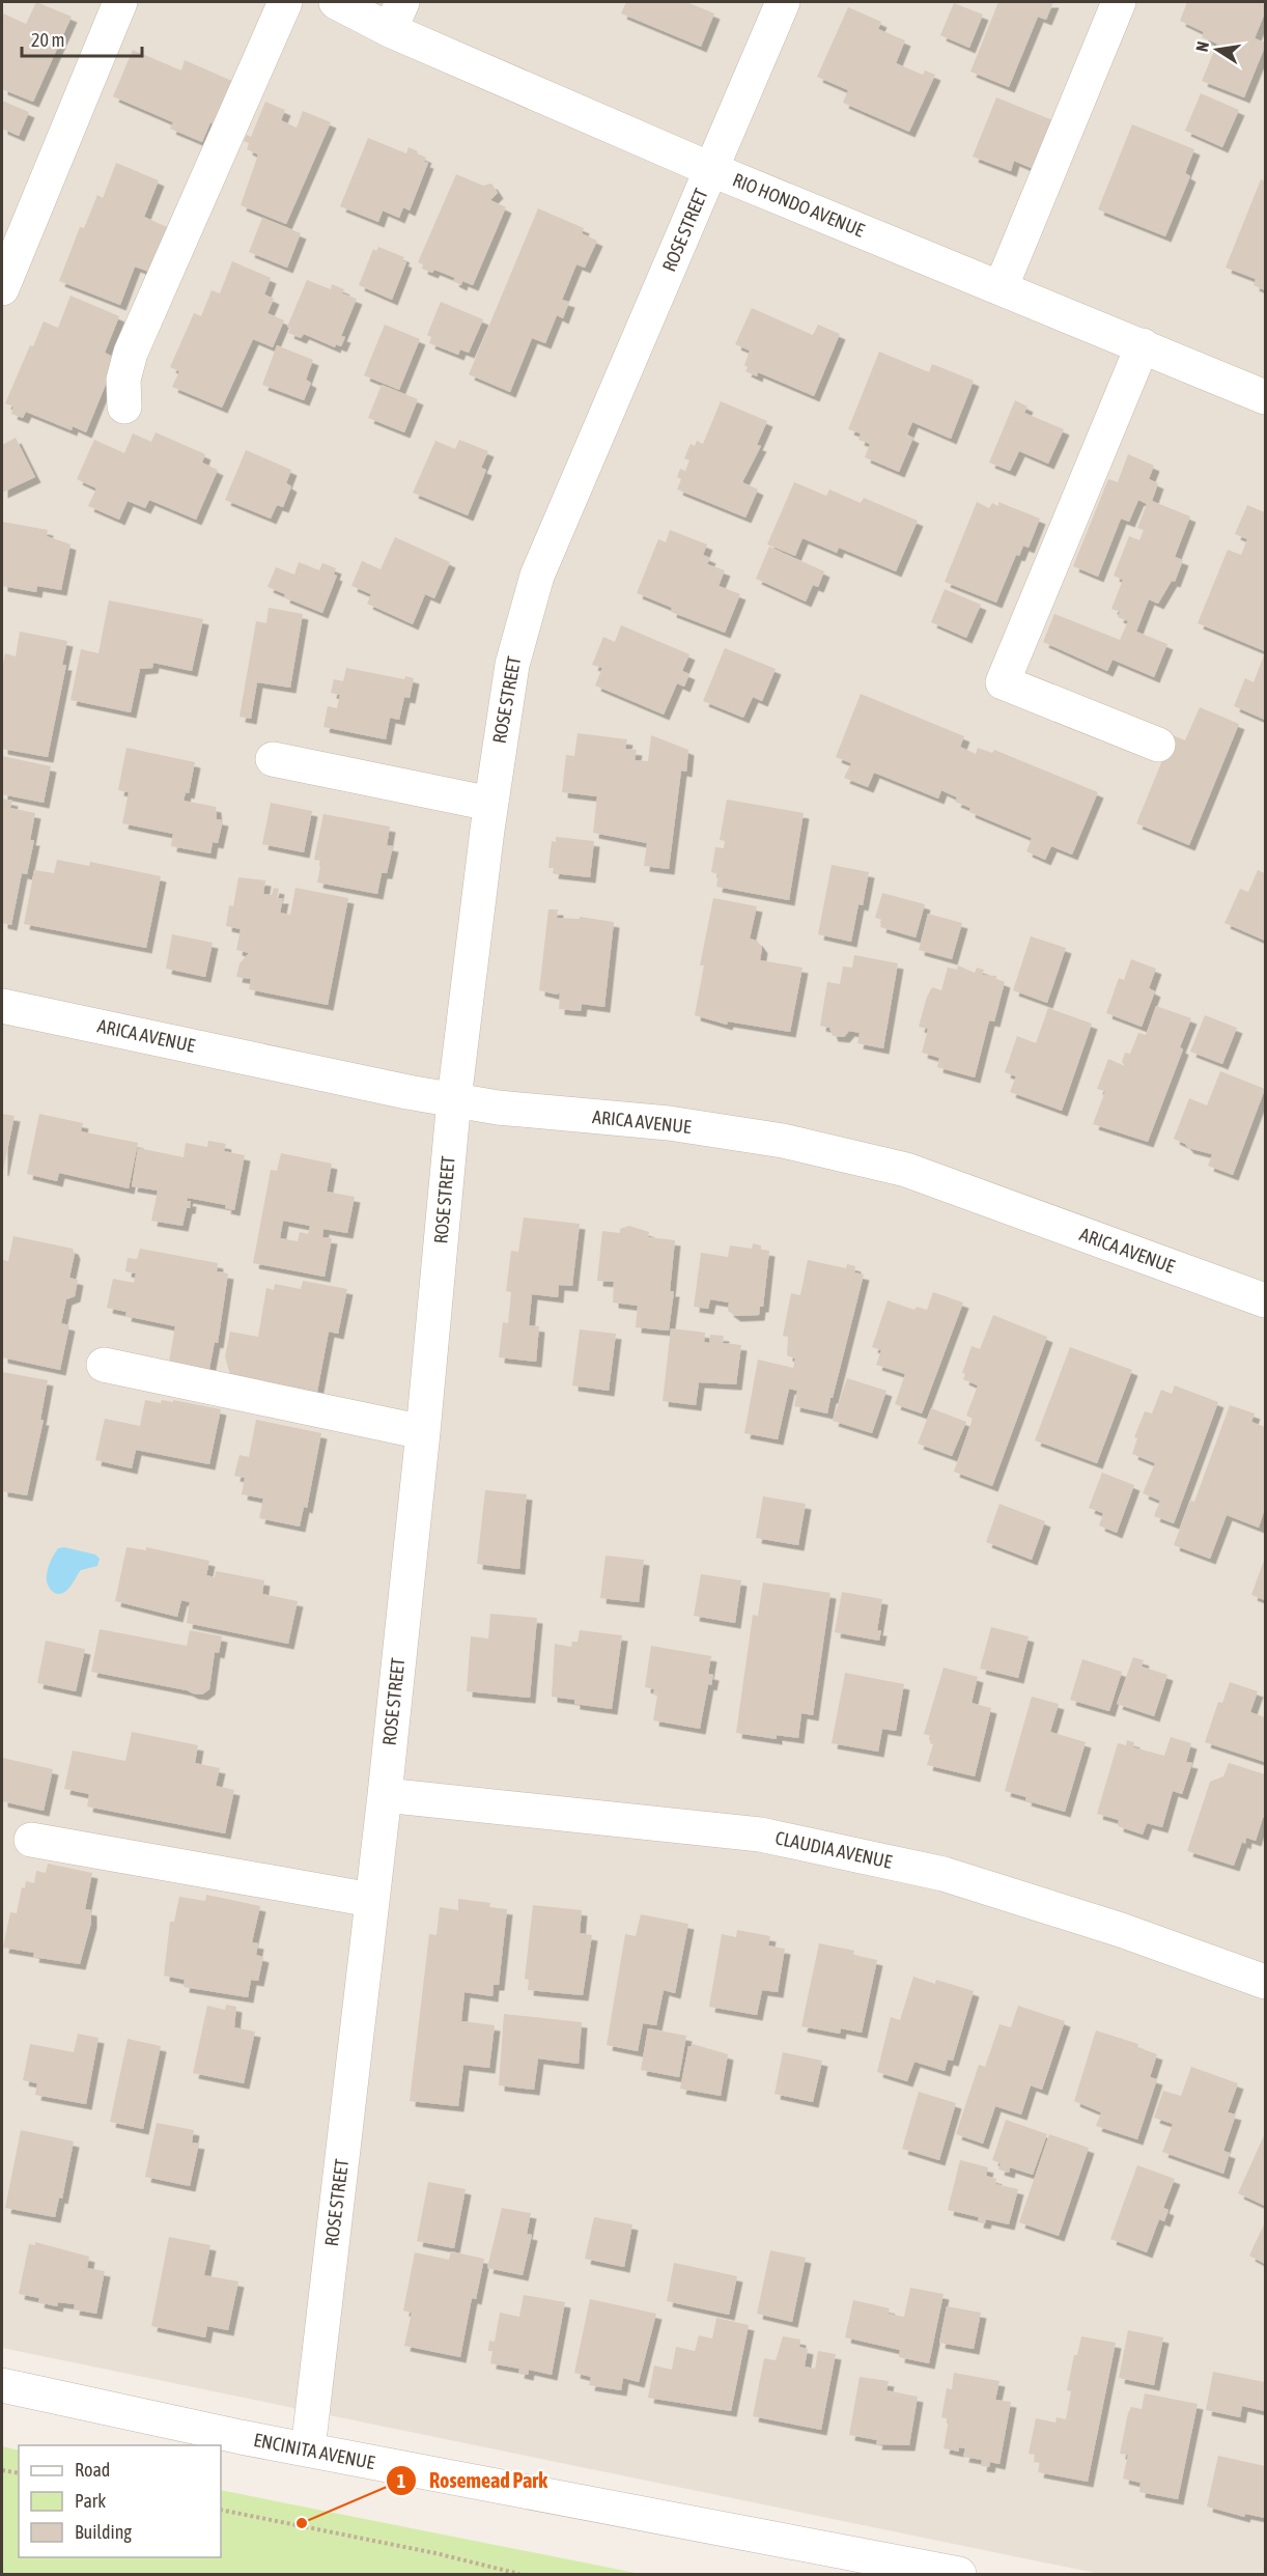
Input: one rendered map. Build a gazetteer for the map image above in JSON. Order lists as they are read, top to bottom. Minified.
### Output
{"streets":{"street":["RIO HONDO AVENUE","ROSE STREET","ARICA AVENUE","CLAUDIA AVENUE","ENCINITA AVENUE"]},"crossings":[["RIO HONDO AVENUE","ROSE STREET"],["ROSE STREET","ARICA AVENUE"],["ROSE STREET","CLAUDIA AVENUE"],["ROSE STREET","ENCINITA AVENUE"]],"places":["Rosemead Park"],"legend":["Road","Park","Building"],"scale_bar":"20 m","north":"left"}
